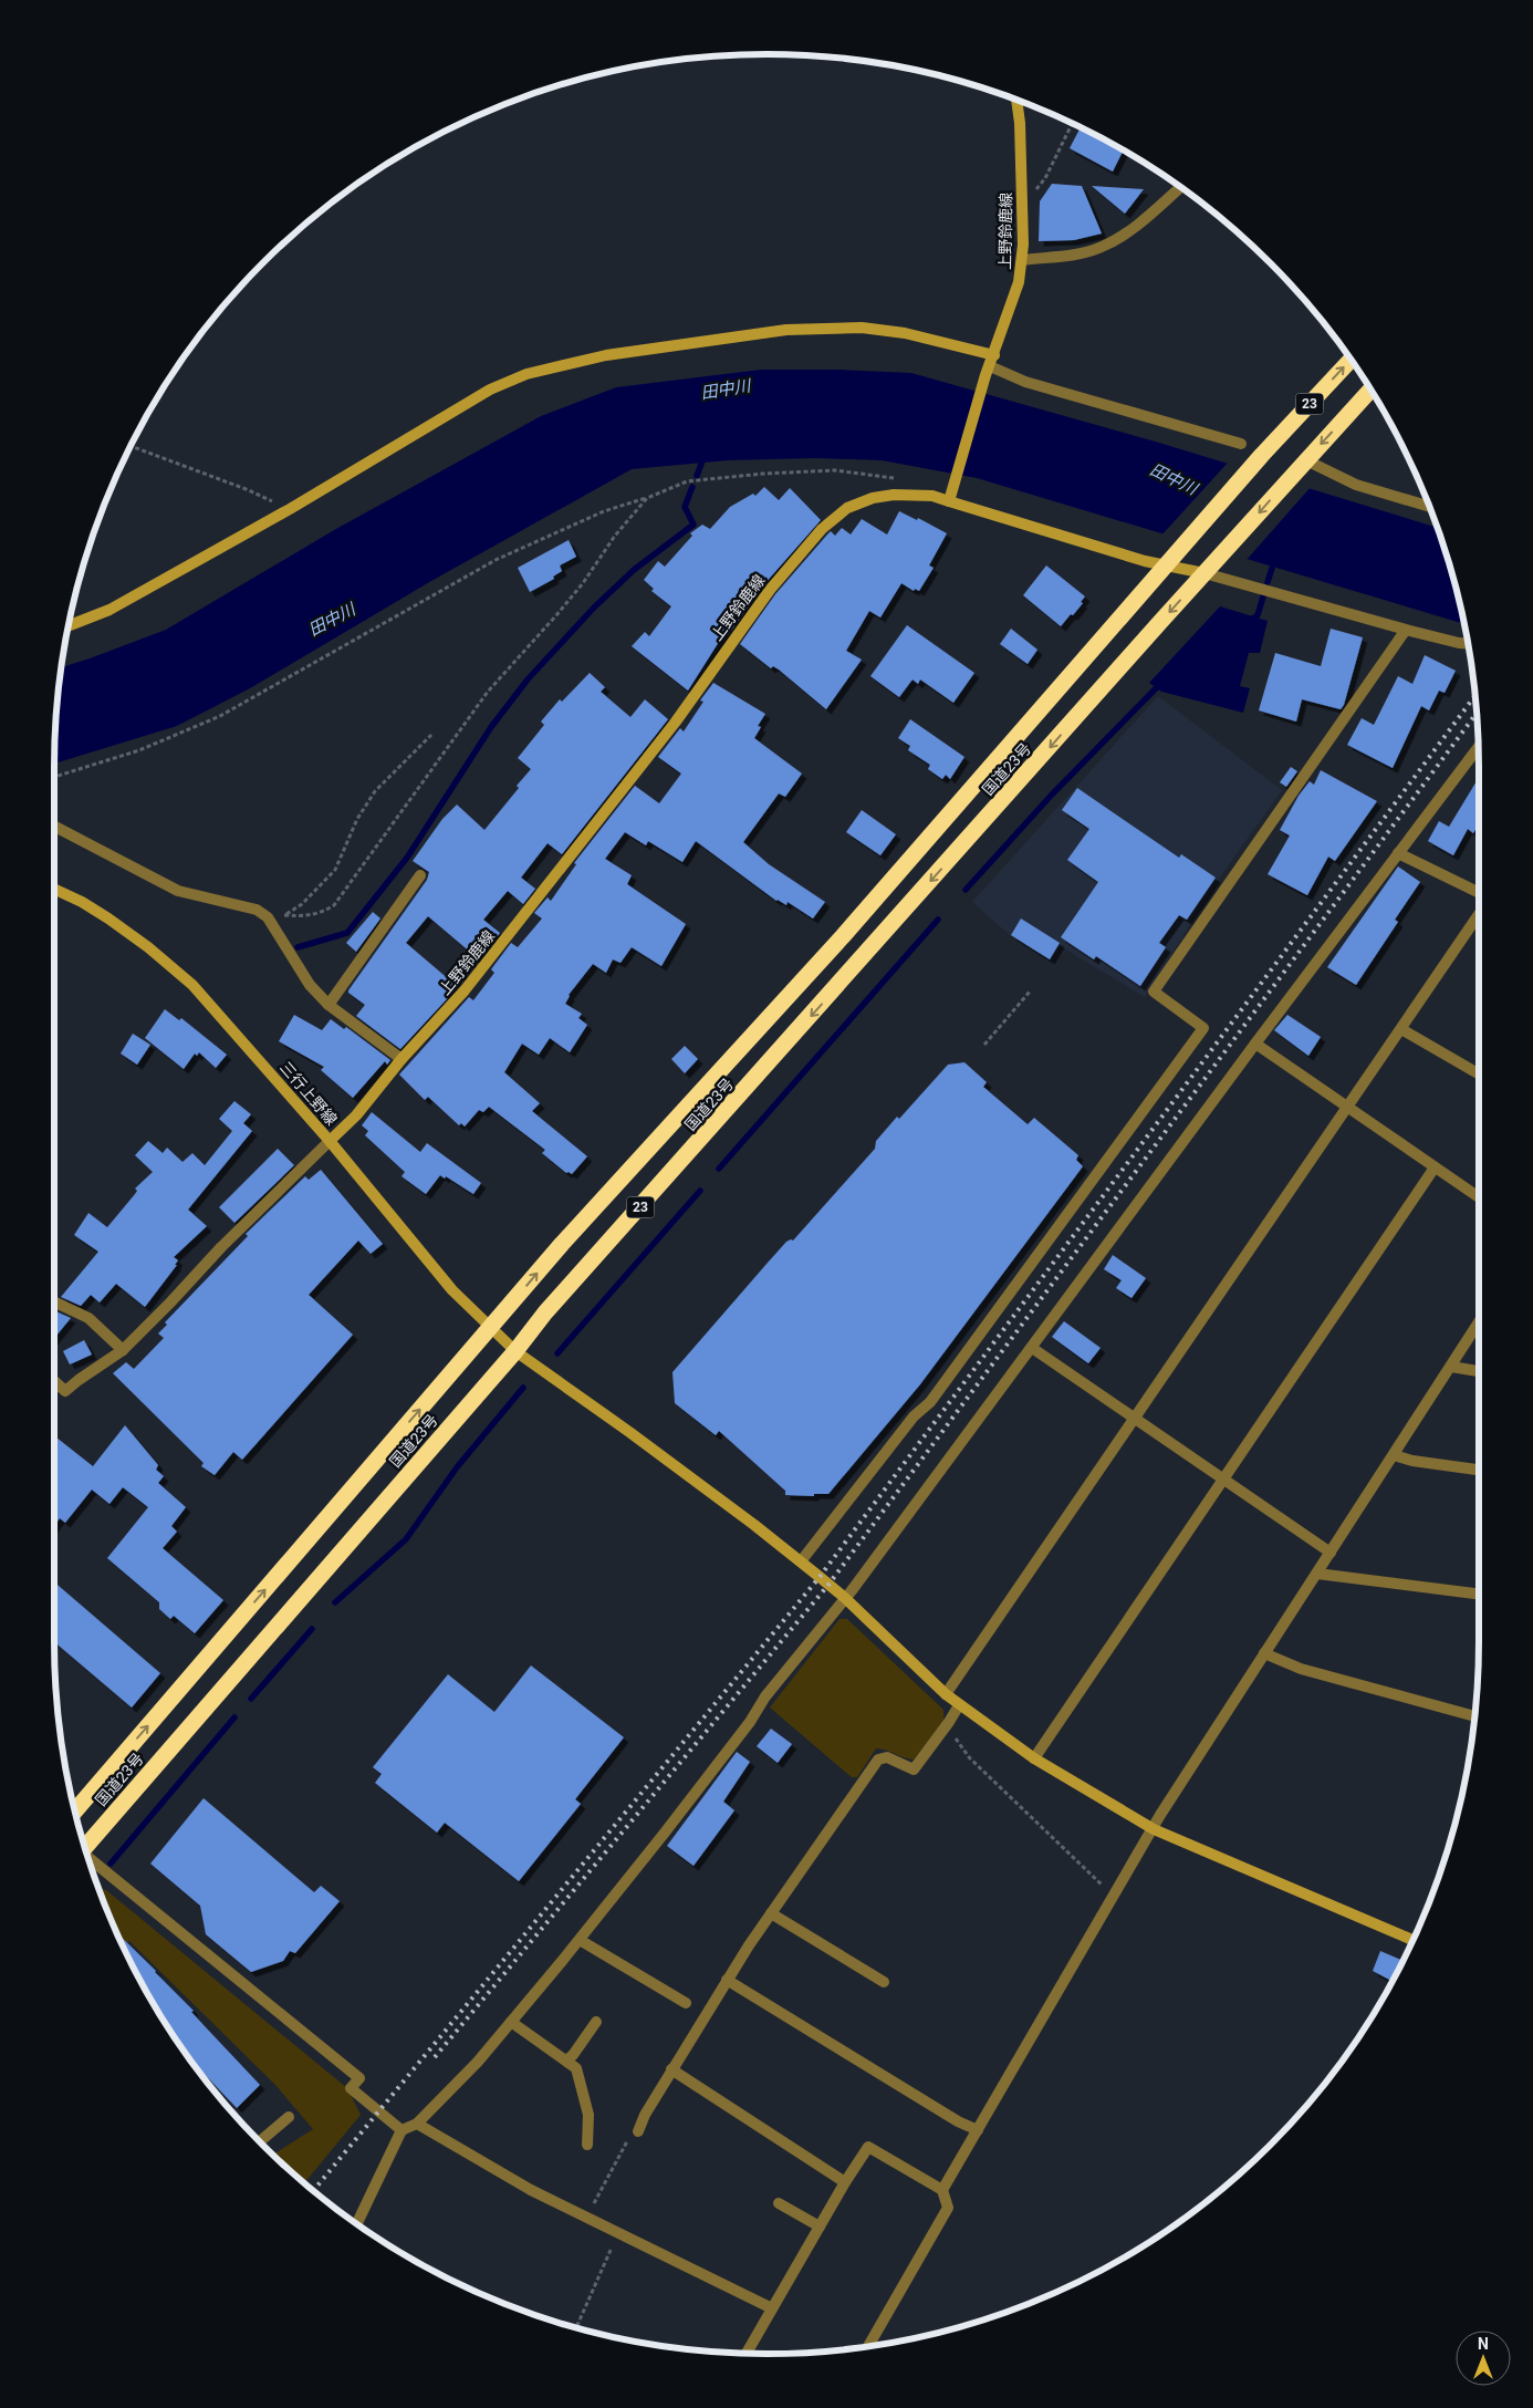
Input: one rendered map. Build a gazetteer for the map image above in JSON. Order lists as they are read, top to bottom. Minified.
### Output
{"streets":{"highway":["23","国道23号"],"street":["上野鈴鹿線","三行上野線"]},"crossings":[["上野鈴鹿線","三行上野線"],["国道23号","三行上野線"]],"water":["田中川"],"north":"top"}
